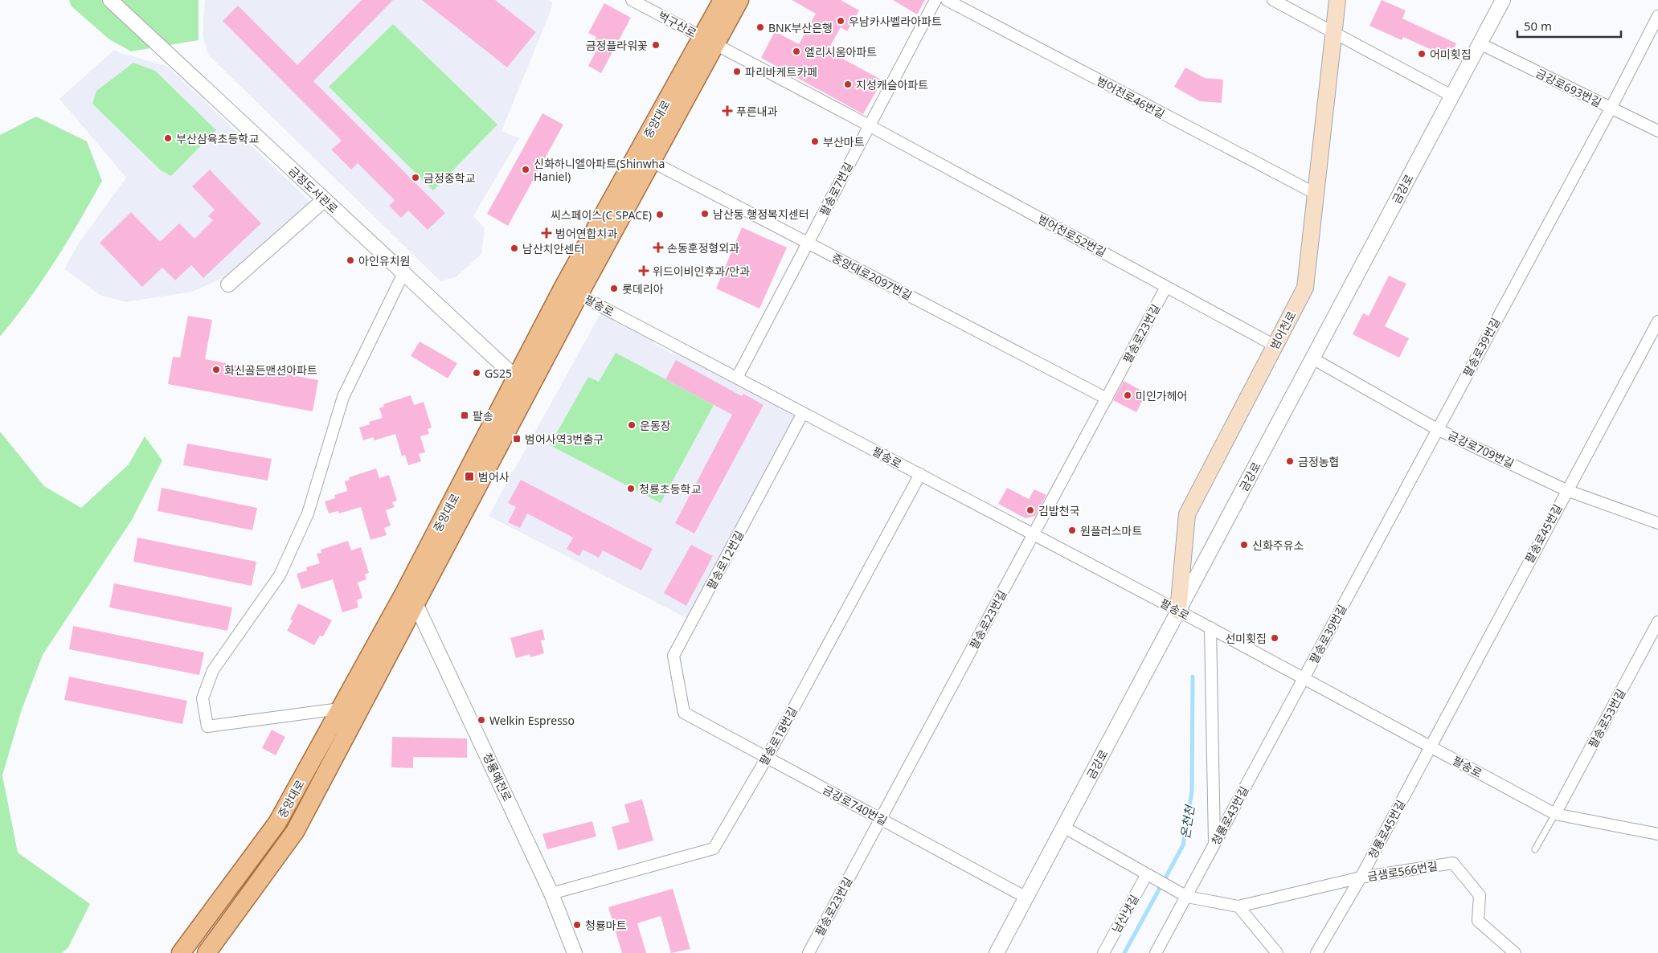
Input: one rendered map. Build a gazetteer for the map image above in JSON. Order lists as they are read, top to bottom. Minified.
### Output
{"streets":{"main road":["중앙대로","범어천로"],"street":["벅구산로","금강로693번길","범어천로46번길","팔송로7번길","금강로","금정도서관로","범어천로52번길","중앙대로2097번길","팔송로","팔송로23번길","팔송로39번길","금강로709번길","팔송로45번길","팔송로12번길","팔송로53번길","팔송로18번길","청룡예전로","금강로740번길","청룡로43번길","청룡로45번길","금샘로566번길","남산냇길"]},"crossings":[["벅구산로","중앙대로"],["금강로693번길","금강로"],["금강로693번길","팔송로39번길"],["범어천로46번길","범어천로"],["중앙대로","금정도서관로"],["중앙대로","중앙대로2097번길"],["중앙대로","팔송로"],["중앙대로","청룡예전로"],["팔송로7번길","범어천로52번길"],["팔송로7번길","중앙대로2097번길"],["팔송로7번길","팔송로"],["금강로","팔송로"],["금강로","범어천로"],["금강로","금강로709번길"],["금강로","금강로740번길"],["범어천로52번길","범어천로"],["범어천로52번길","팔송로23번길"],["중앙대로2097번길","팔송로23번길"],["팔송로","범어천로"],["팔송로","팔송로23번길"],["팔송로","팔송로39번길"],["팔송로","팔송로45번길"],["팔송로","팔송로12번길"],["팔송로","팔송로53번길"],["팔송로","팔송로18번길"],["팔송로","청룡로43번길"],["팔송로","청룡로45번길"],["팔송로23번길","금강로740번길"],["팔송로39번길","금강로709번길"],["팔송로39번길","청룡로43번길"],["금강로709번길","팔송로45번길"],["팔송로45번길","청룡로45번길"],["팔송로12번길","금강로740번길"],["팔송로18번길","청룡예전로"],["팔송로18번길","금강로740번길"],["청룡로45번길","금샘로566번길"]],"water":["온천천"],"places":{"other":["우남카사벨라아파트","BNK부산은행","금정플라워꽃","엘리시움아파트","어미횟집","파리바케트카페","지성캐슬아파트","부산삼육초등학교","부산마트","신화하니엘아파트(Shinwha Haniel)","금정중학교","남산동 행정복지센터","씨스페이스(C SPACE)","남산치안센터","아인유치원","롯데리아","화신골든맨션아파트","GS25","미인가헤어","운동장","금정농협","청룡초등학교","김밥천국","원플러스마트","신화주유소","선미횟집","Welkin Espresso","청룡마트"],"health":["푸른내과","범어연합치과","손동훈정형외과","위드이비인후과/안과"],"transit":["팔송","범어사역3번출구","범어사"]},"scale_bar":"50 m"}
